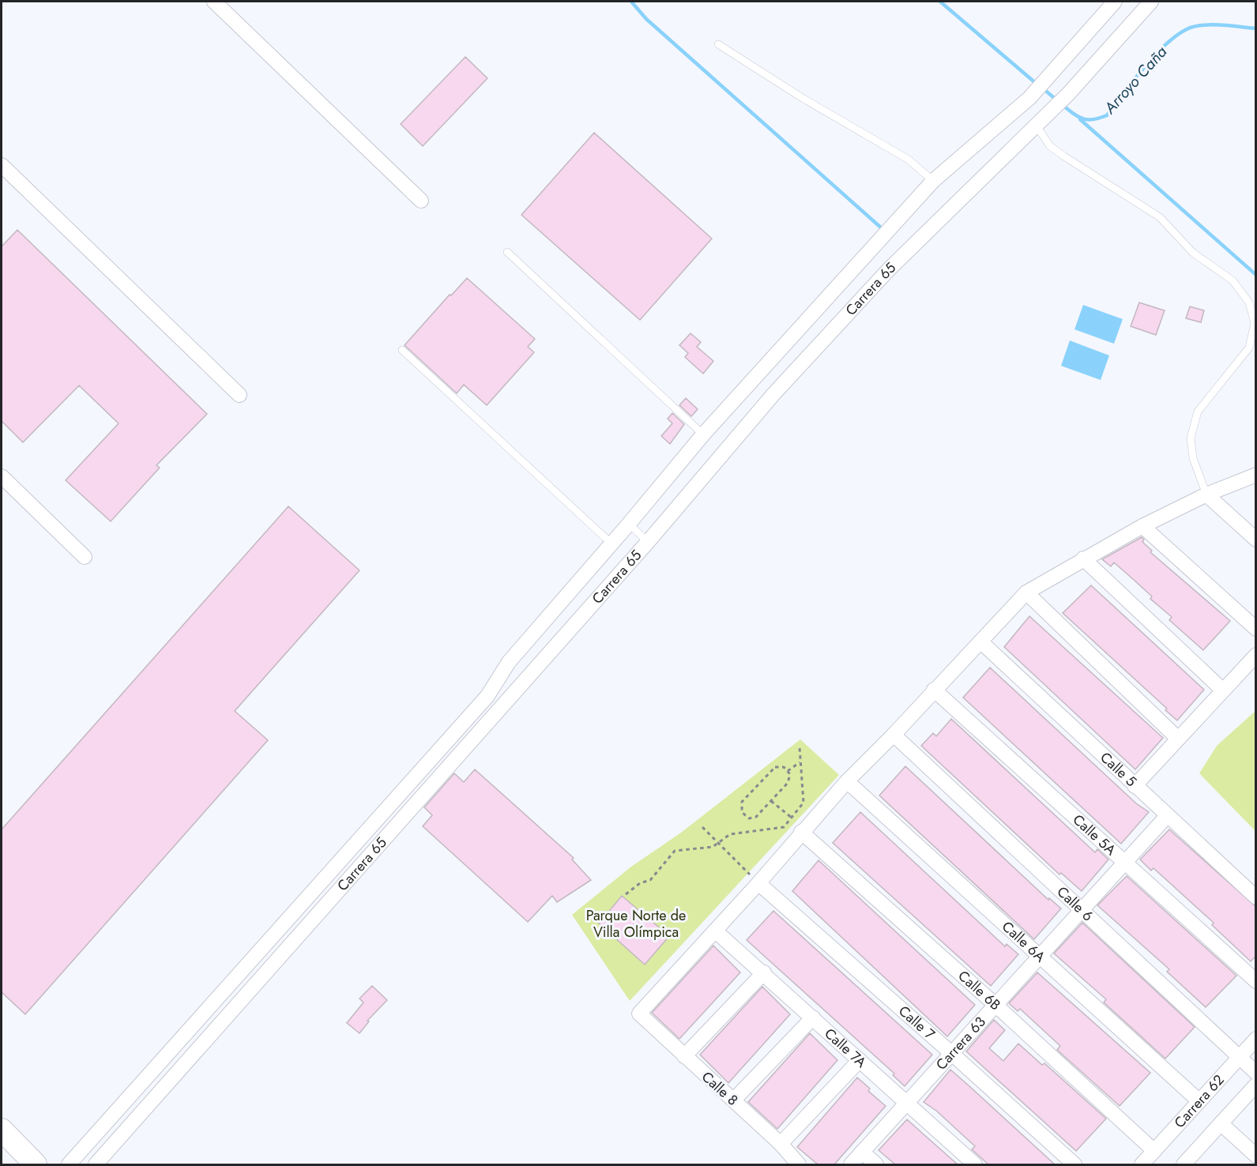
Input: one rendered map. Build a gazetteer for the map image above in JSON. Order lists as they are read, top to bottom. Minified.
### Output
{"streets":{"street":["Carrera 65","Calle 5","Calle 5A","Calle 6","Calle 6A","Calle 6B","Calle 7","Carrera 63","Calle 7A","Calle 8","Carrera 62"]},"crossings":[["Calle 5","Carrera 63"],["Calle 5A","Carrera 63"],["Calle 6","Carrera 63"],["Calle 6","Carrera 62"],["Calle 6A","Carrera 63"],["Calle 6A","Carrera 62"],["Calle 6B","Carrera 63"],["Calle 6B","Carrera 62"],["Calle 7","Carrera 63"],["Carrera 63","Calle 7A"],["Calle 7A","Calle 8"]],"water":["Arroyo Caña"],"parks":["Parque Norte de Villa Olímpica"]}
